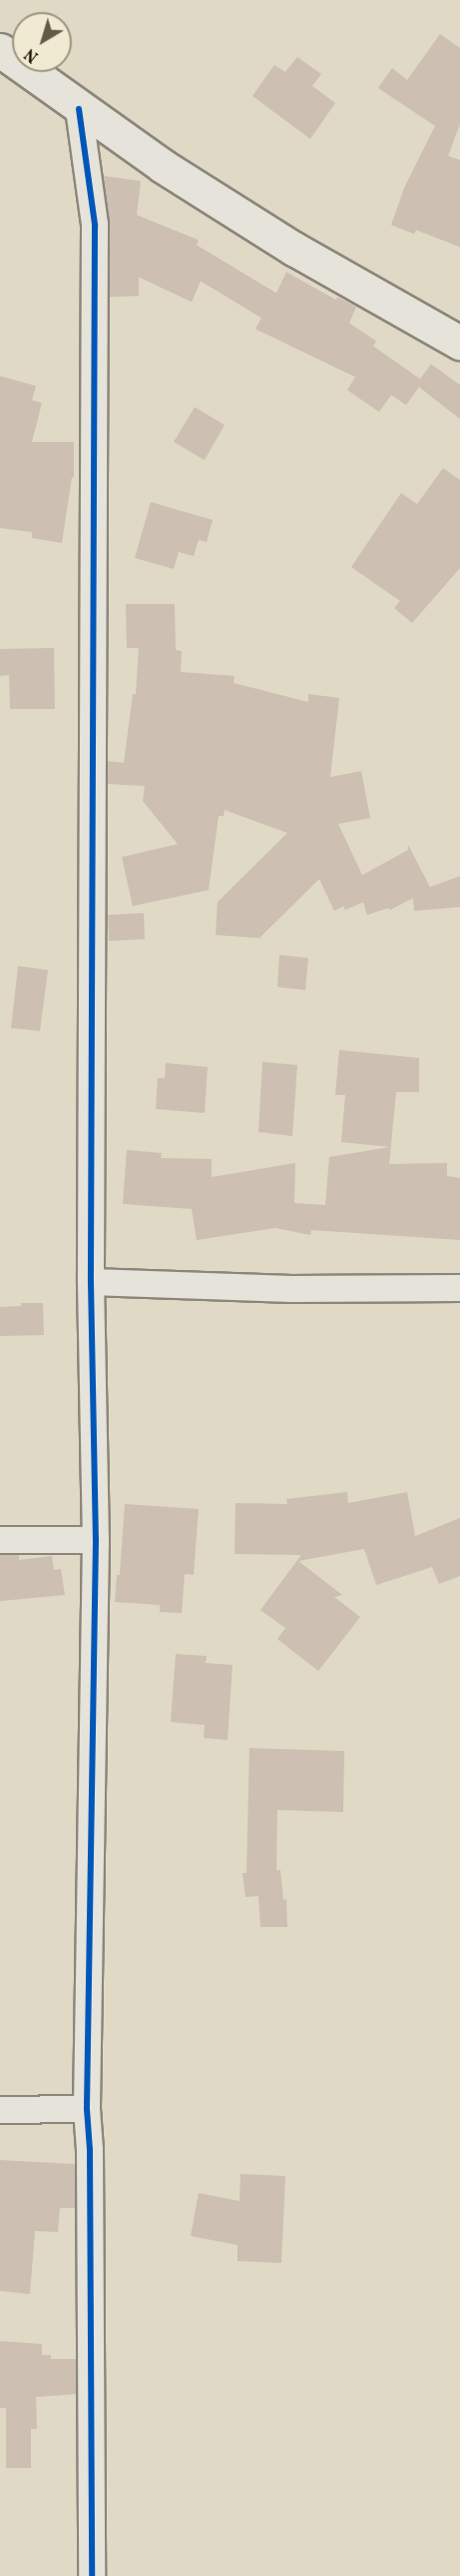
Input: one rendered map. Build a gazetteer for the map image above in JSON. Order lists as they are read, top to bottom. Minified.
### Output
{"north":"bottom left"}
